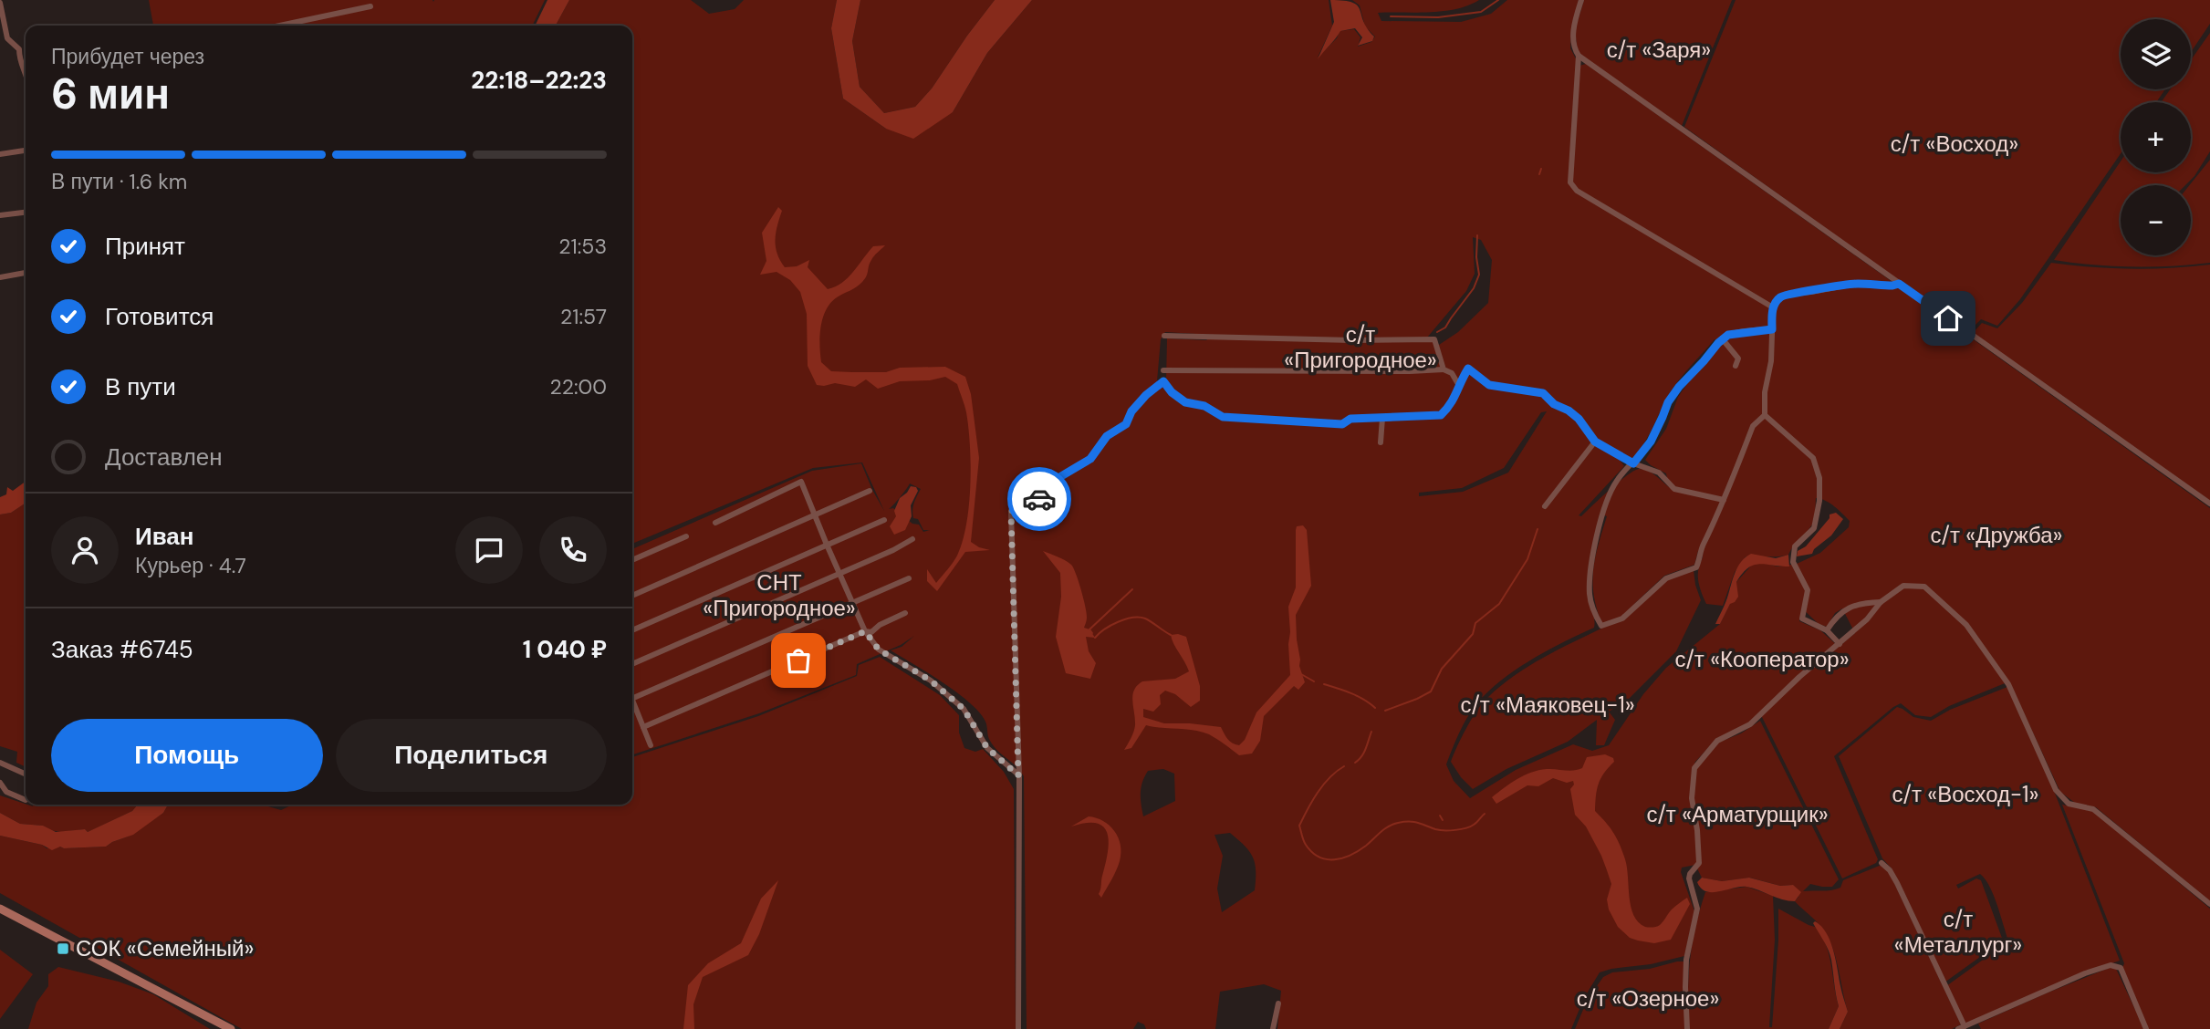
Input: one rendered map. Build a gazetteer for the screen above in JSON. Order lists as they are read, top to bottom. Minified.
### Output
{"parks":["с/т «Заря»","с/т «Восход»","с/т «Пригородное»","с/т «Дружба»","СНТ «Пригородное»","с/т «Кооператор»","с/т «Маяковец-1»","с/т «Восход-1»","с/т «Арматурщик»","с/т «Металлург»","с/т «Озерное»"],"places":{"transit":["СОК «Семейный»"]},"page":{"map_buttons":["+","−"],"heading":["6 мин","Прибудет через","22:18–22:23"],"panel":["Иван","Курьер · 4.7","Заказ #6745","1 040 ₽"],"bar":"В пути · 1.6 km","list":[["Принят","21:53"],["Готовится","21:57"],["В пути","22:00"],"Доставлен"],"buttons":["Помощь","Поделиться"]}}
